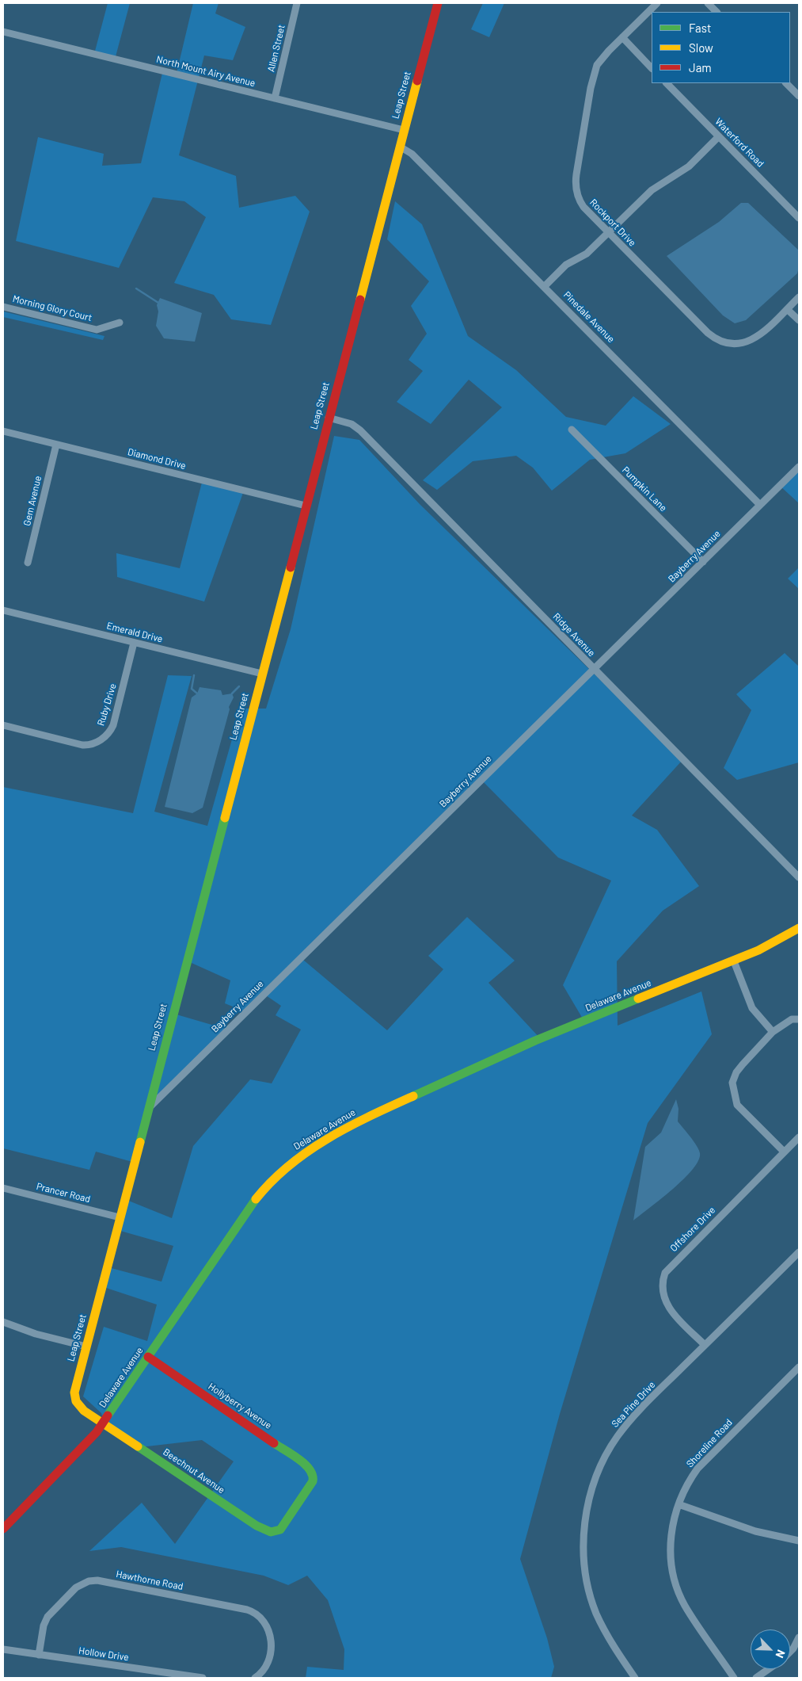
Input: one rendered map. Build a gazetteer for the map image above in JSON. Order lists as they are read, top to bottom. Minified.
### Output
{"streets":{"street":["Allen Street","North Mount Airy Avenue","Leap Street","Waterford Road","Rockport Drive","Morning Glory Court","Pinedale Avenue","Diamond Drive","Pumpkin Lane","Gem Avenue","Bayberry Avenue","Emerald Drive","Ridge Avenue","Ruby Drive","Delaware Avenue","Prancer Road","Offshore Drive","Sea Pine Drive","Hollyberry Avenue","Shoreline Road","Beechnut Avenue","Hawthorne Road","Hollow Drive"]},"crossings":[["Allen Street","North Mount Airy Avenue"],["North Mount Airy Avenue","Leap Street"],["Leap Street","Pinedale Avenue"],["Leap Street","Diamond Drive"],["Leap Street","Bayberry Avenue"],["Leap Street","Emerald Drive"],["Leap Street","Ridge Avenue"],["Leap Street","Delaware Avenue"],["Leap Street","Prancer Road"],["Leap Street","Beechnut Avenue"],["Pinedale Avenue","Bayberry Avenue"],["Diamond Drive","Gem Avenue"],["Pumpkin Lane","Bayberry Avenue"],["Bayberry Avenue","Ridge Avenue"],["Emerald Drive","Ruby Drive"],["Delaware Avenue","Hollyberry Avenue"],["Delaware Avenue","Beechnut Avenue"],["Offshore Drive","Sea Pine Drive"],["Hollyberry Avenue","Beechnut Avenue"],["Hawthorne Road","Hollow Drive"]],"legend":["Fast","Slow","Jam"],"north":"bottom right"}
